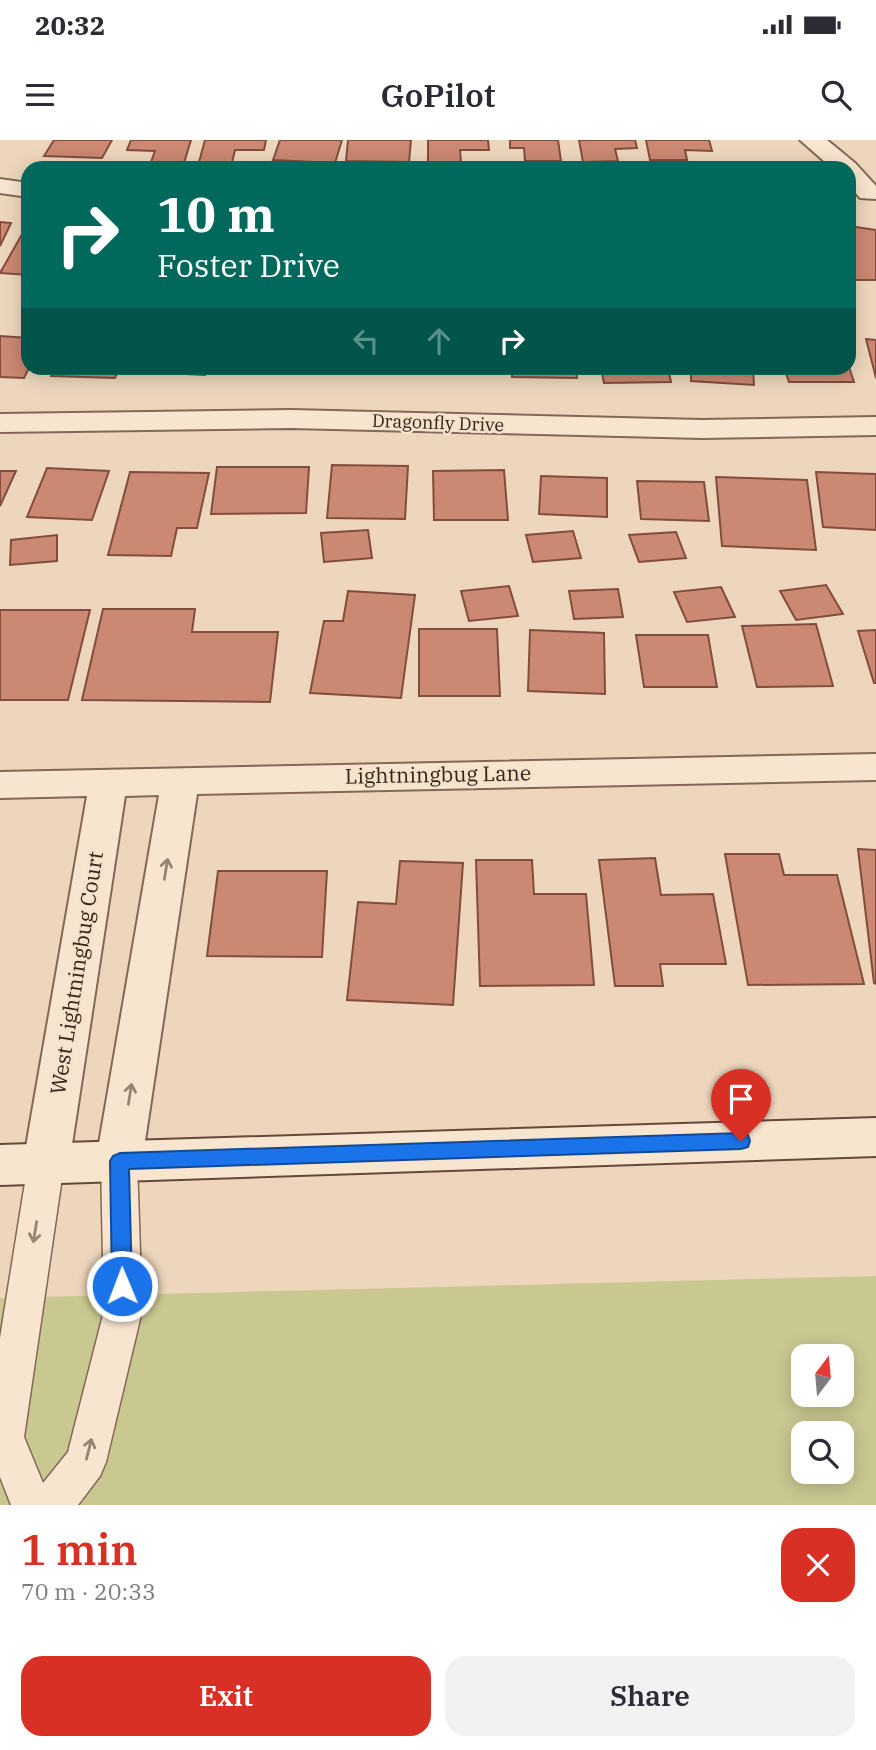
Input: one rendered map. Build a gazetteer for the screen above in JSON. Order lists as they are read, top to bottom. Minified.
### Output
{"streets":{"street":["Dragonfly Drive","Lightningbug Lane","West Lightningbug Court"]},"crossings":[["Lightningbug Lane","West Lightningbug Court"]],"north":"top","page":{"status":"20:32","header":"GoPilot","turn":["10 m","Foster Drive"],"heading":["1 min","70 m · 20:33"],"buttons":["Exit","Share"]}}
